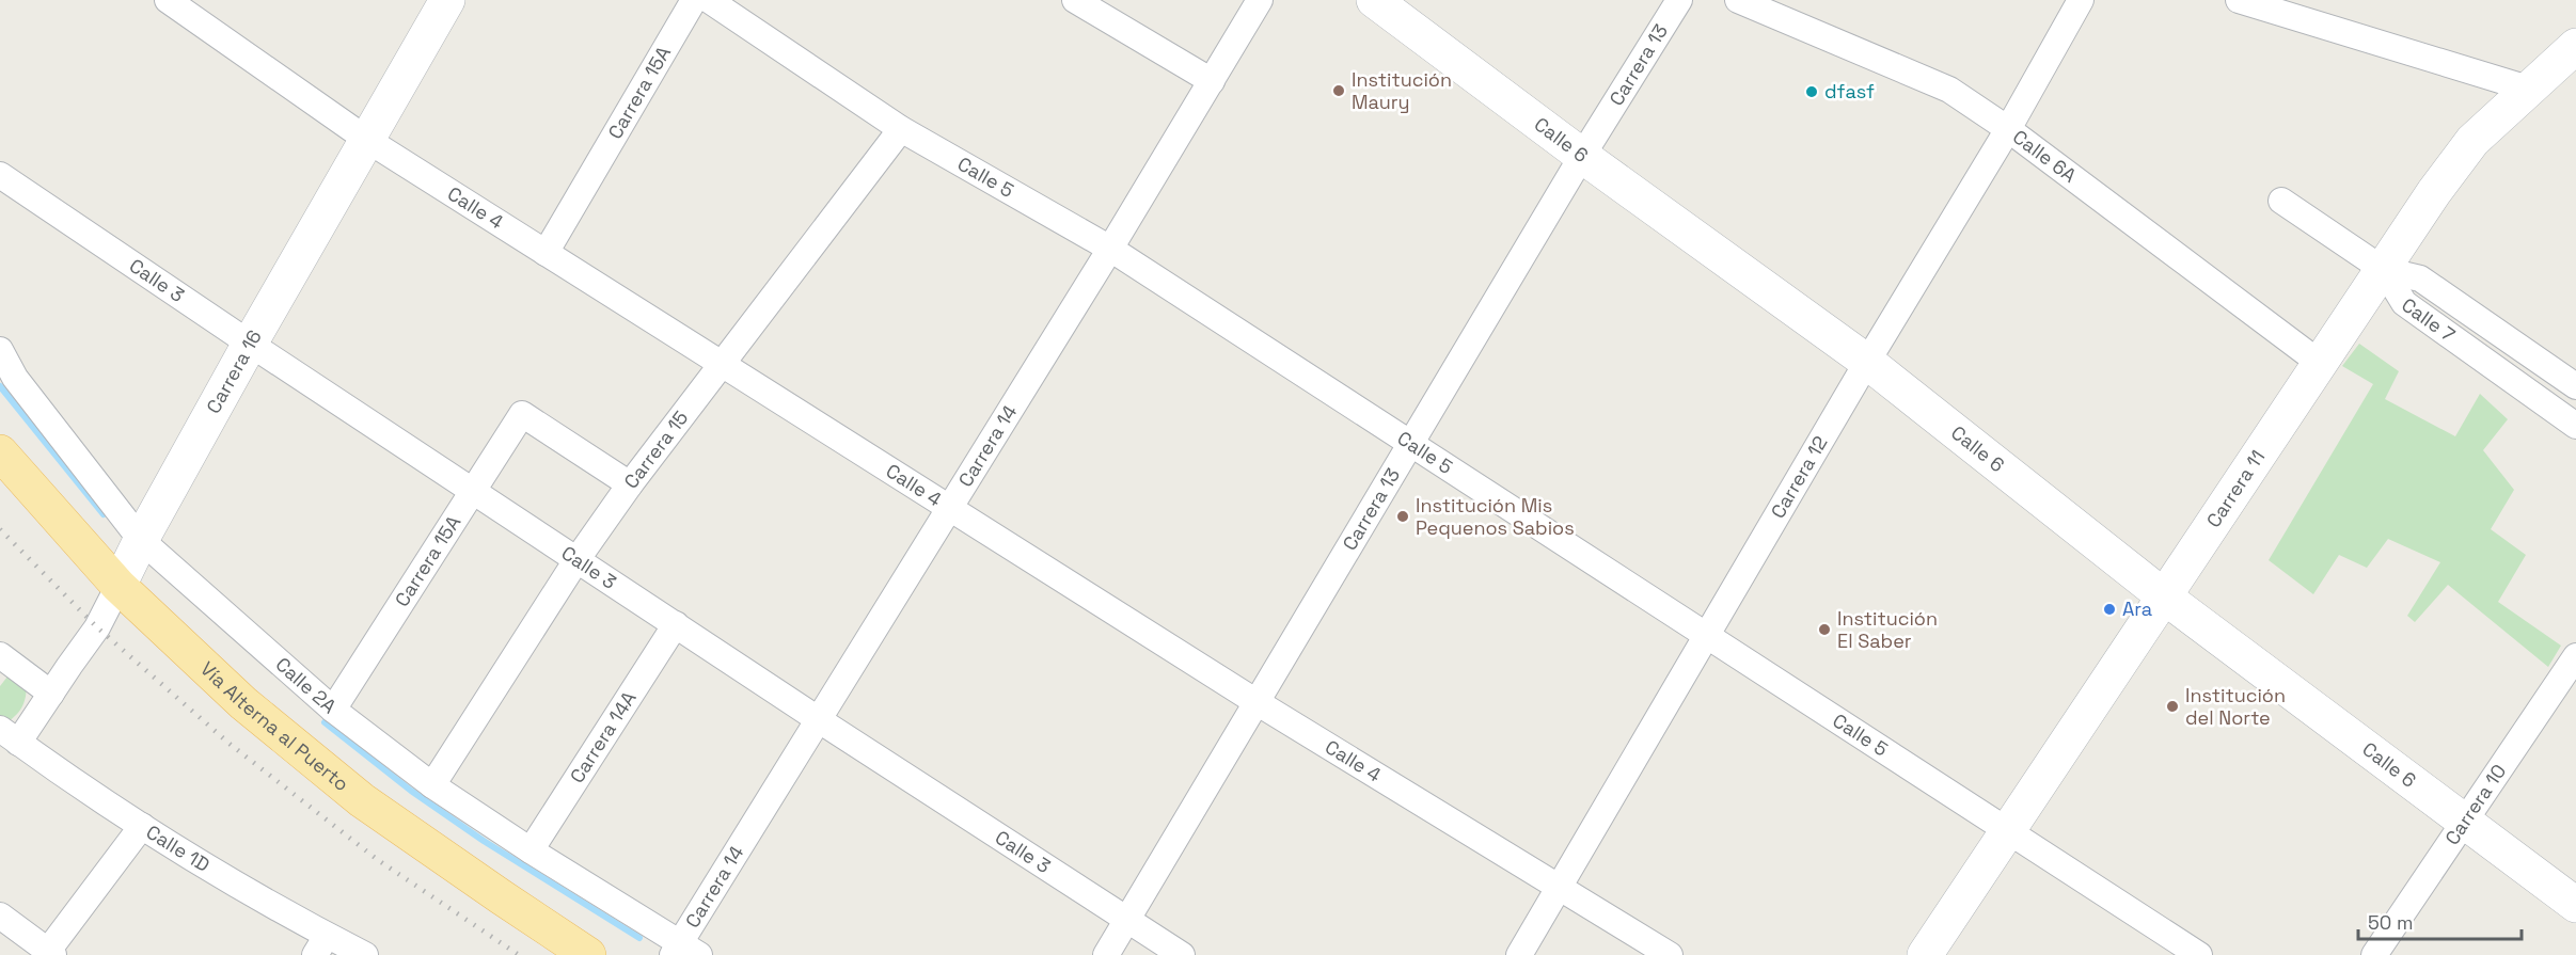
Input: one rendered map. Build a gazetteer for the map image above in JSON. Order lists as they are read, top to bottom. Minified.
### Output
{"streets":{"main road":["Vía Alterna al Puerto"],"street":["Carrera 13","Carrera 15A","Calle 6","Calle 6A","Calle 5","Calle 4","Calle 3","Calle 7","Carrera 16","Carrera 14","Carrera 15","Carrera 12","Carrera 11","Calle 2A","Carrera 14A","Carrera 10","Calle 1D"]},"crossings":[["Carrera 13","Calle 6"],["Carrera 13","Calle 5"],["Carrera 13","Calle 4"],["Carrera 13","Calle 3"],["Carrera 15A","Calle 4"],["Carrera 15A","Calle 3"],["Carrera 15A","Carrera 15"],["Carrera 15A","Calle 2A"],["Calle 6","Carrera 12"],["Calle 6","Carrera 11"],["Calle 6","Carrera 10"],["Calle 6A","Carrera 12"],["Calle 6A","Carrera 11"],["Calle 5","Carrera 14"],["Calle 5","Carrera 15"],["Calle 5","Carrera 12"],["Calle 5","Carrera 11"],["Calle 4","Carrera 16"],["Calle 4","Carrera 14"],["Calle 4","Carrera 15"],["Calle 4","Carrera 12"],["Calle 3","Carrera 16"],["Calle 3","Carrera 14"],["Calle 3","Carrera 15"],["Calle 3","Carrera 14A"],["Calle 7","Carrera 11"],["Carrera 16","Calle 2A"],["Carrera 16","Vía Alterna al Puerto"],["Carrera 16","Calle 1D"],["Carrera 14","Calle 2A"],["Carrera 15","Calle 2A"],["Calle 2A","Vía Alterna al Puerto"],["Calle 2A","Carrera 14A"]],"places":["Institución Maury","dfasf","Institución Mis Pequenos Sabios","Ara","Institución El Saber","Institución del Norte"],"scale_bar":"50 m"}
